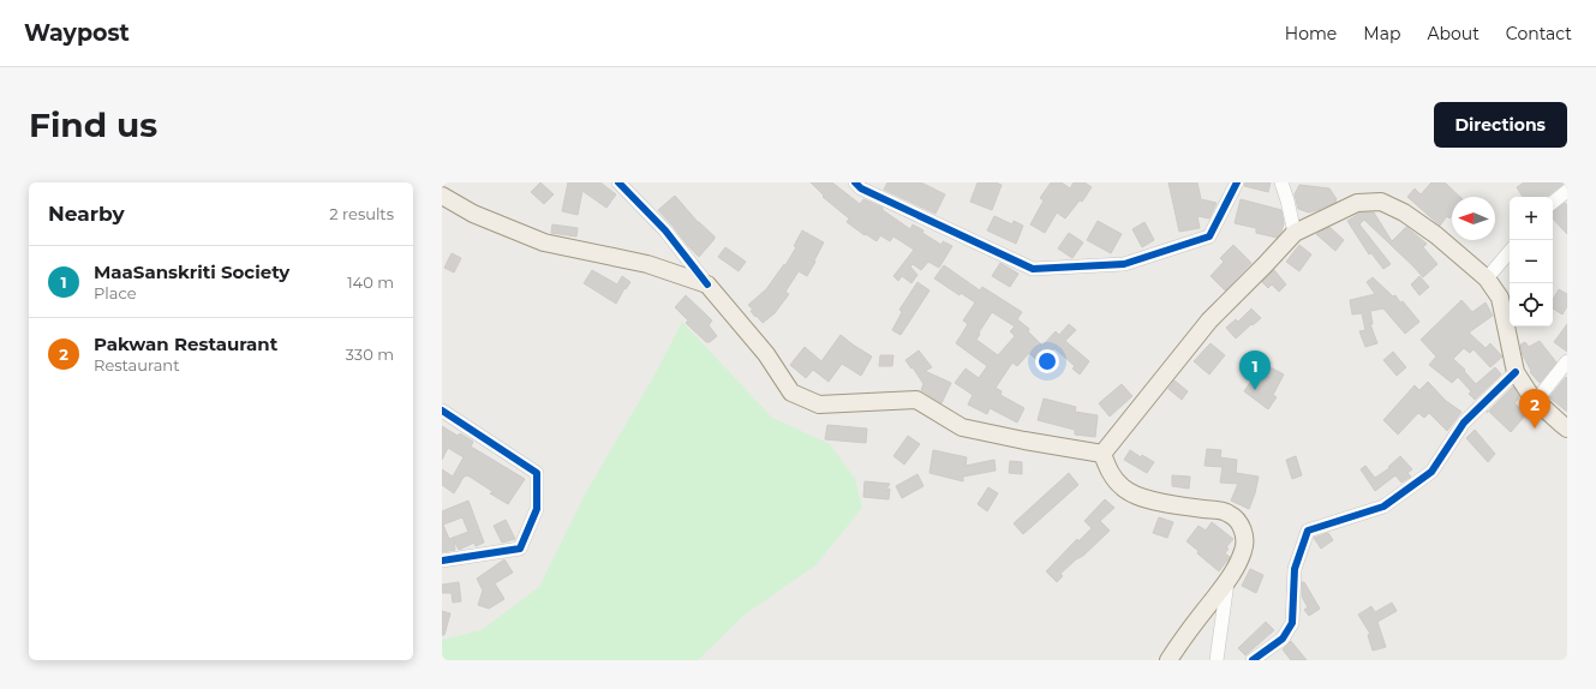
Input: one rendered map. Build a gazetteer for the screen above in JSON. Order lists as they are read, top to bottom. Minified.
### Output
{"north":"left","page":{"header":"Waypost","nav":["Home","Map","About","Contact"],"buttons":"Directions","title":"Find us","heading":["Nearby","2 results"],"map_buttons":["+","−"],"list":[{"mark":"1","name":"MaaSanskriti Society","note":"Place","value":"140 m"},{"mark":"2","name":"Pakwan Restaurant","note":"Restaurant","value":"330 m"}],"pins":["1","2"]}}
